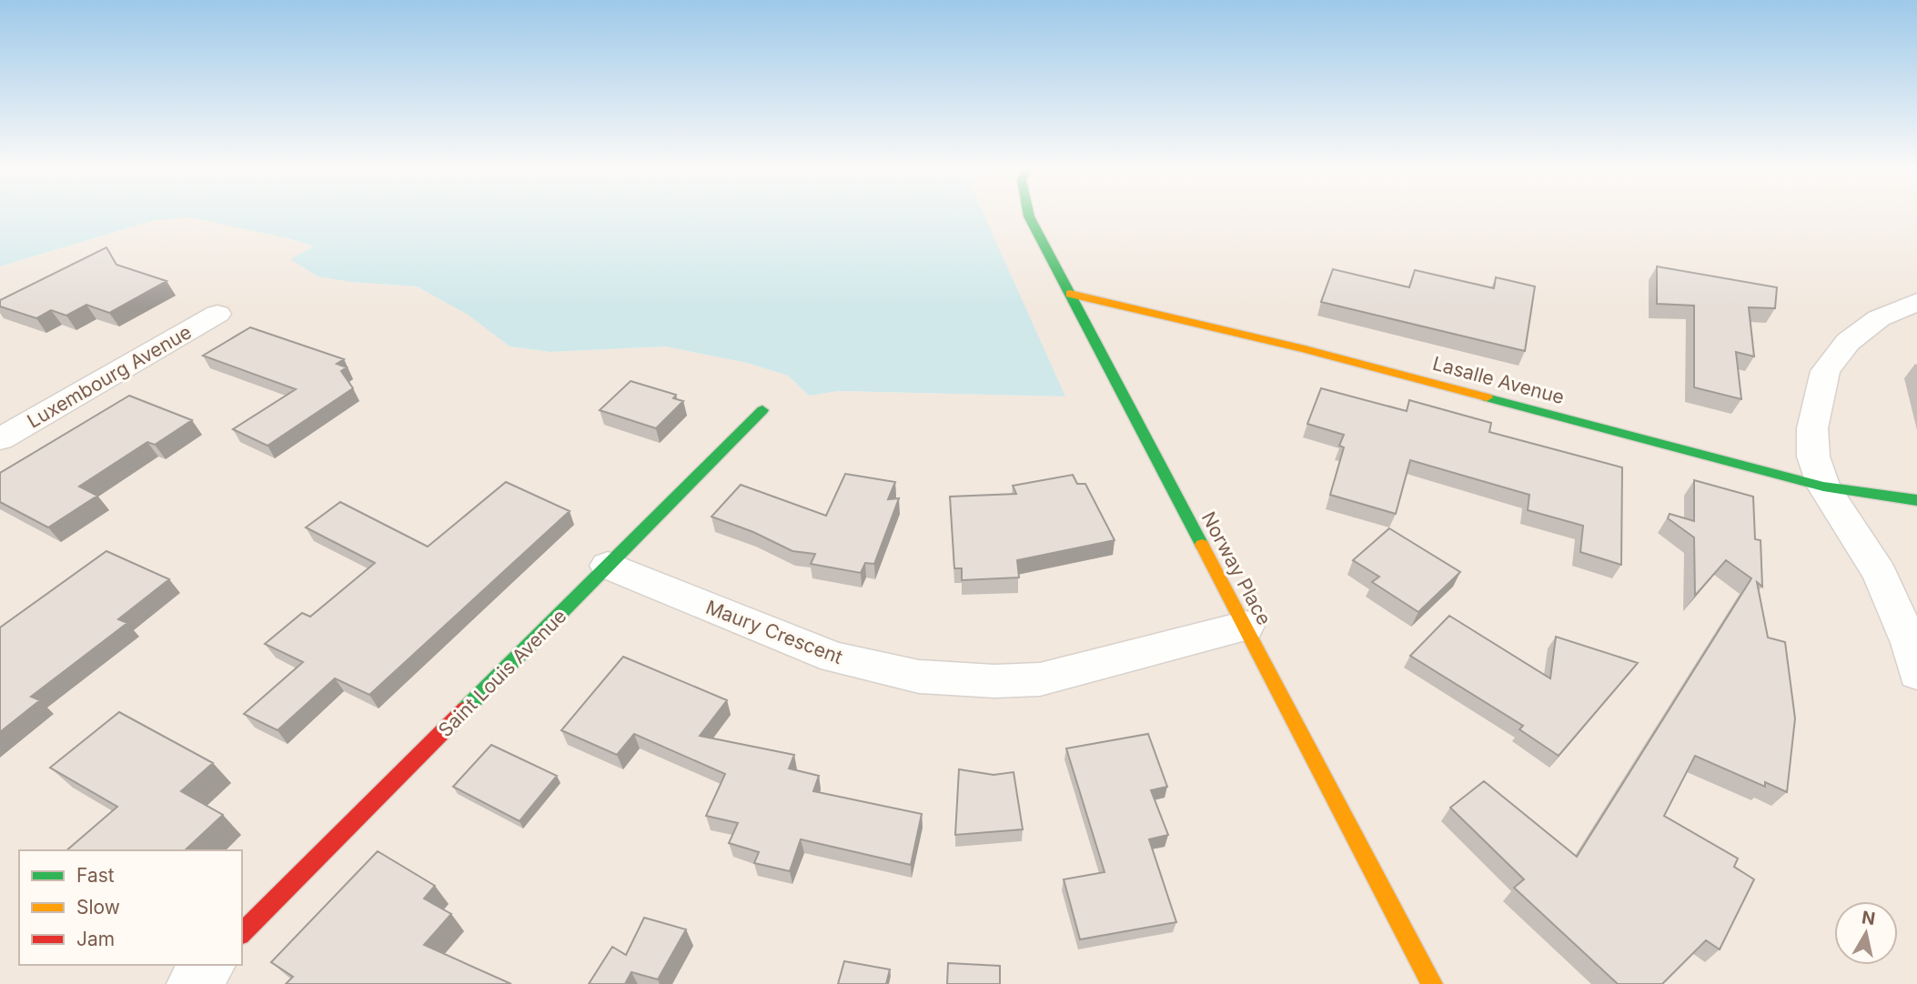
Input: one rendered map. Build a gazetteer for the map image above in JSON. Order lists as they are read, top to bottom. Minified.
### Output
{"streets":{"street":["Luxembourg Avenue","Lasalle Avenue","Norway Place","Maury Crescent","Saint Louis Avenue"]},"crossings":[["Lasalle Avenue","Norway Place"],["Norway Place","Maury Crescent"],["Maury Crescent","Saint Louis Avenue"]],"legend":["Fast","Slow","Jam"],"north":"top"}
